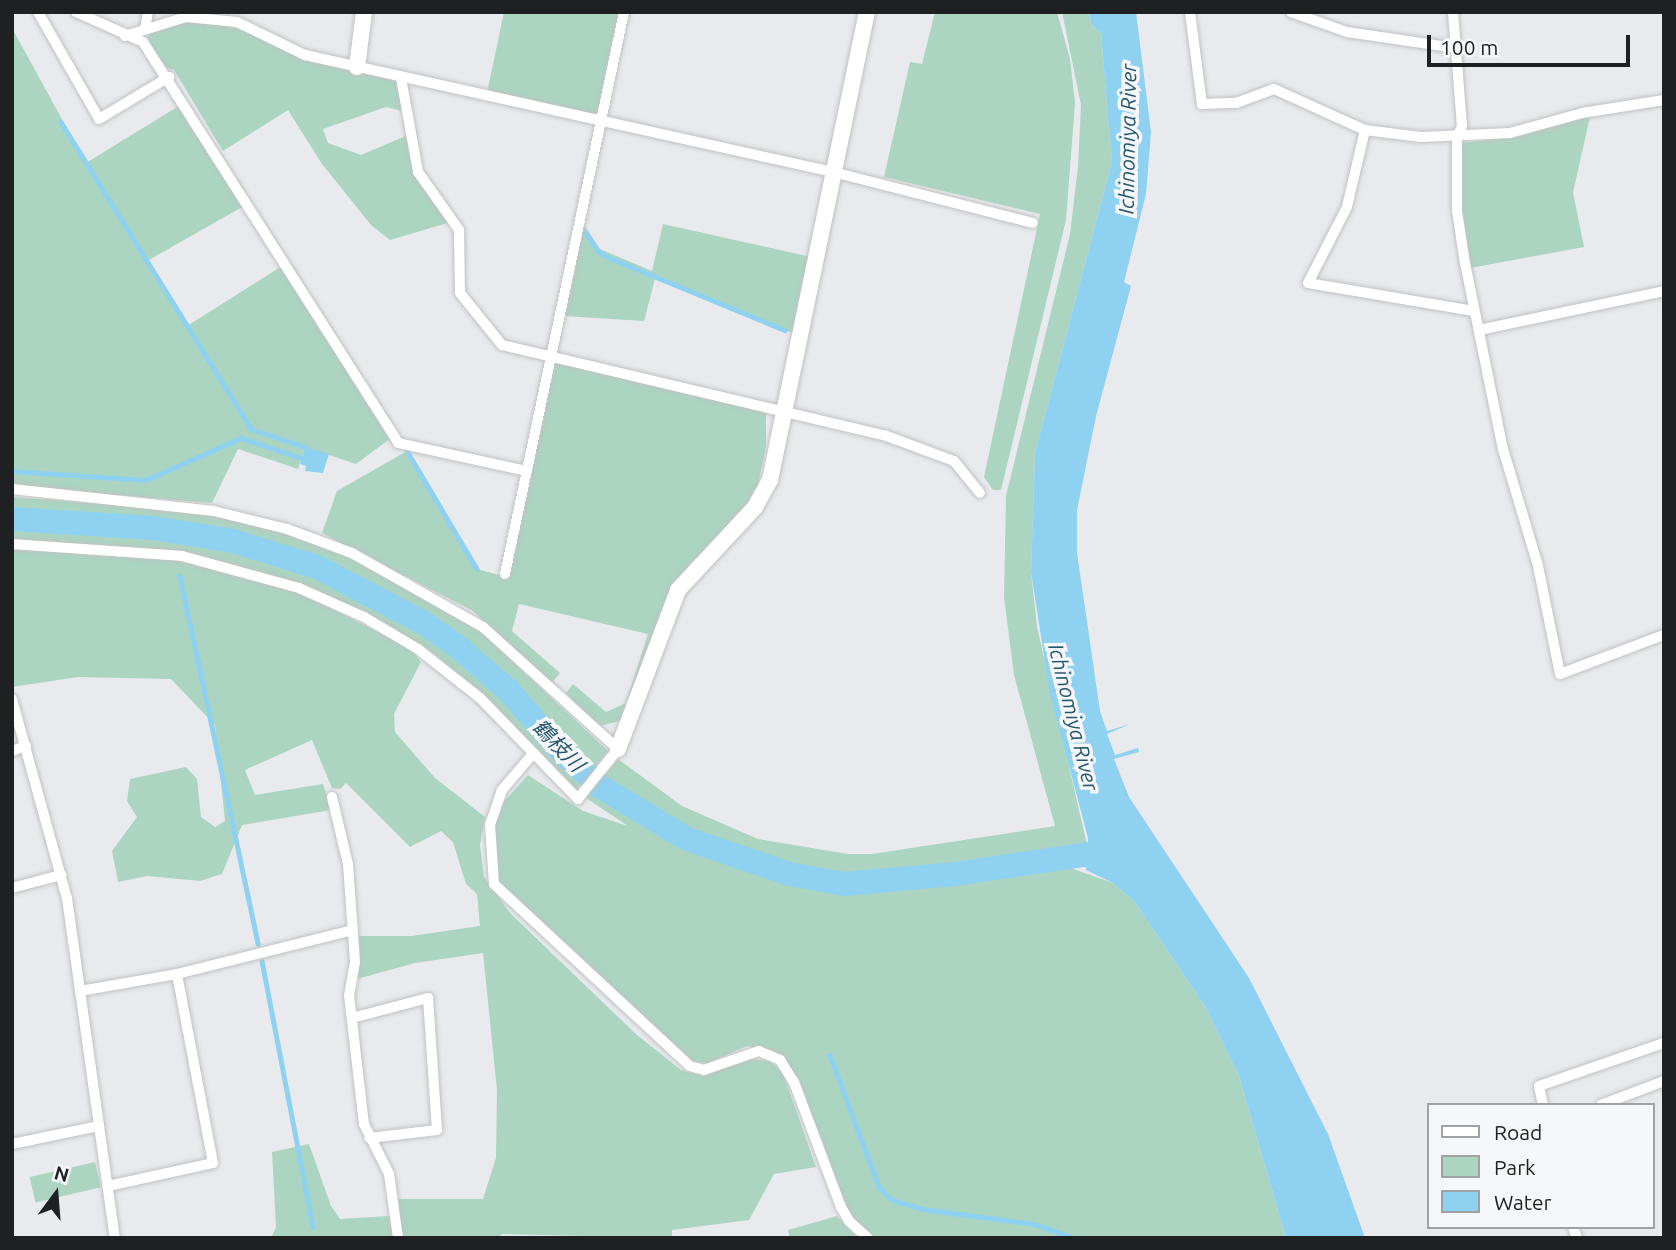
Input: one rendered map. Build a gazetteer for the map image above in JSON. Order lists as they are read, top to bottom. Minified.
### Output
{"water":["Ichinomiya River","鶴枝川"],"legend":["Road","Park","Water"],"scale_bar":"100 m","north":"top"}
